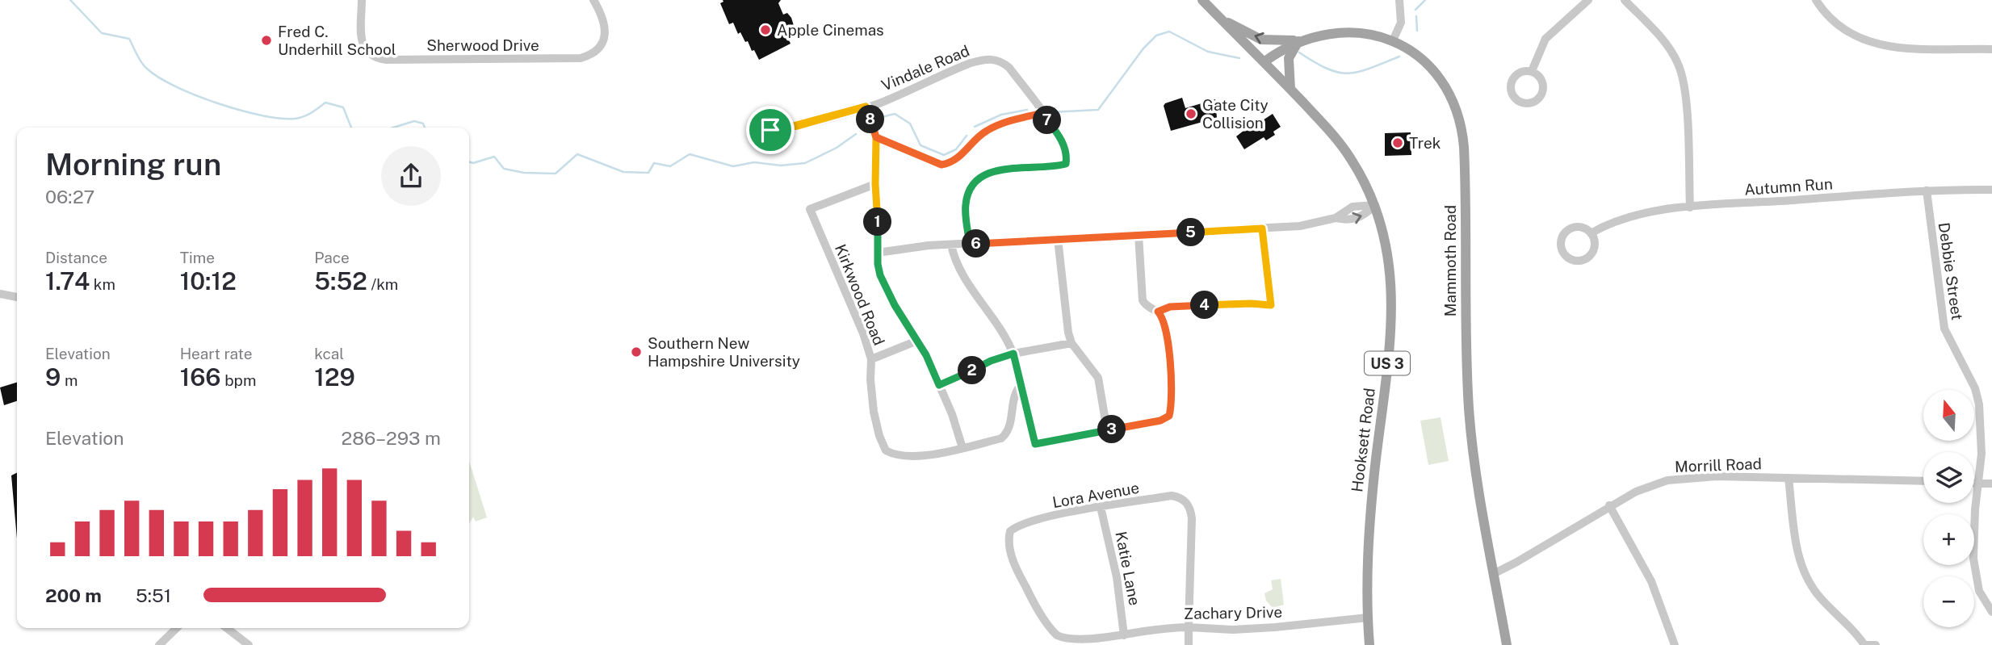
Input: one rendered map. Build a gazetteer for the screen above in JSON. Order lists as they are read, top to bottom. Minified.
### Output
{"streets":{"main road":["Mammoth Road","US 3","Hooksett Road"],"street":["Sherwood Drive","Vindale Road","Autumn Run","Debbie Street","Kirkwood Road","Morrill Road","Lora Avenue","Katie Lane","Zachary Drive"]},"crossings":[["Autumn Run","Debbie Street"],["Mammoth Road","Hooksett Road"],["Mammoth Road","Morrill Road"],["Hooksett Road","Zachary Drive"],["Lora Avenue","Katie Lane"],["Lora Avenue","Zachary Drive"],["Katie Lane","Zachary Drive"]],"places":["Apple Cinemas","Fred C. Underhill School","Gate City Collision","Trek","Southern New Hampshire University"],"north":"top","page":{"pins":["8","7","1","5","6","4","2","3"],"heading":["Morning run","06:27"],"stats":[["Distance","1.74 km"],["Time","10:12"],["Pace","5:52 /km"],["Elevation","9 m"],["Heart rate","166 bpm"],["kcal","129"]],"map_buttons":["+","−"],"chart":["Elevation","286–293 m"],"list":[{"name":"200 m","note":"5:51"}]}}
